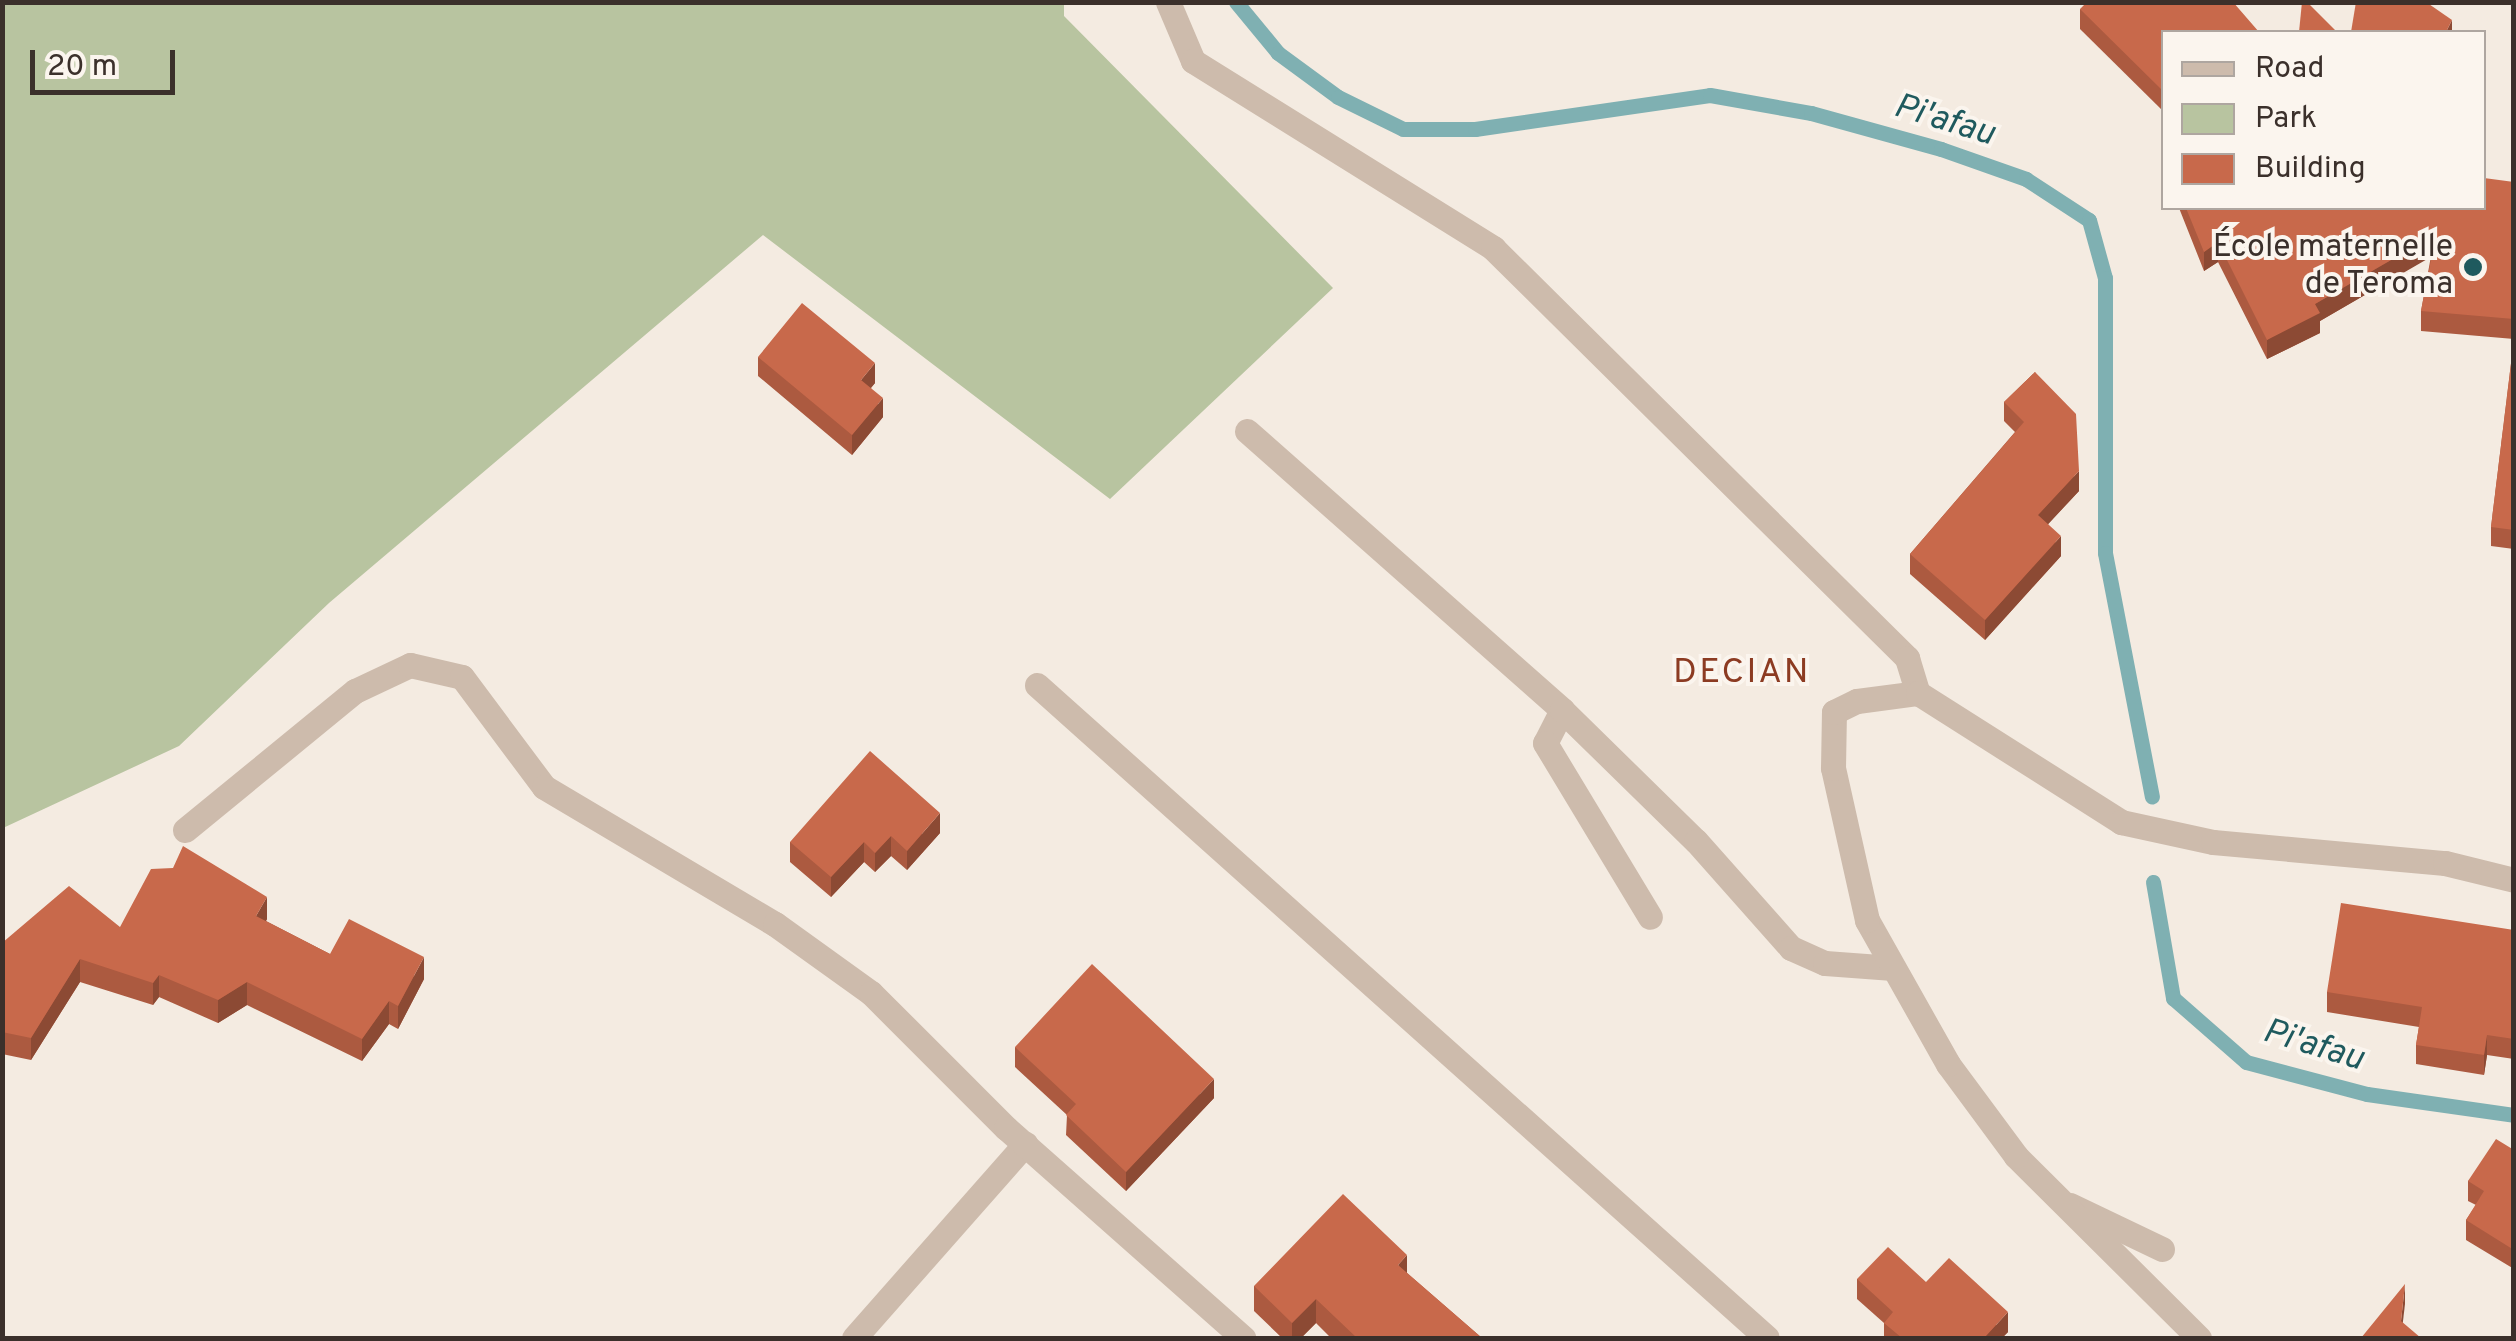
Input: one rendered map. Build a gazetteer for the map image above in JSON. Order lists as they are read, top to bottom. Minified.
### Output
{"districts":["DECIAN"],"water":["Pi'afau"],"places":["École maternelle de Teroma"],"legend":["Road","Park","Building"],"scale_bar":"20 m"}
